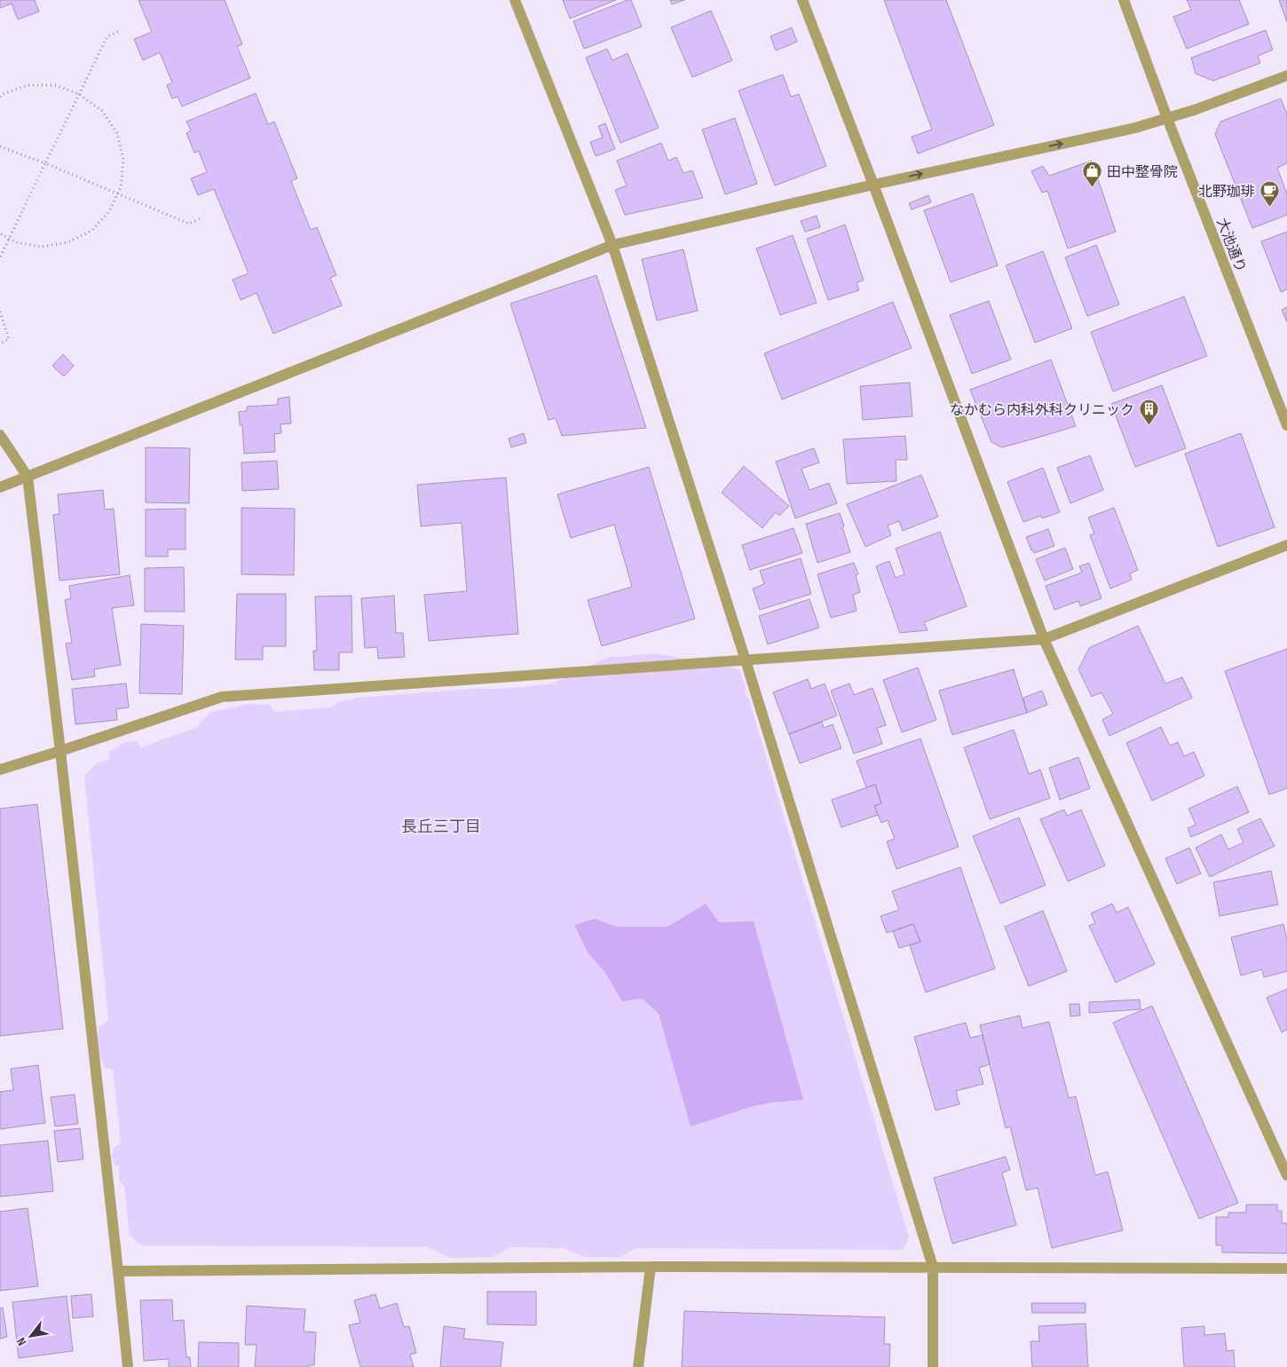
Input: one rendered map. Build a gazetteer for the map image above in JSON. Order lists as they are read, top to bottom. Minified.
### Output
{"streets":{"street":["大池通り"]},"districts":["長丘三丁目"],"places":{"shop":["田中整骨院"],"cafe":["北野珈琲"],"building":["なかむら内科外科クリニック"]},"north":"bottom left"}
